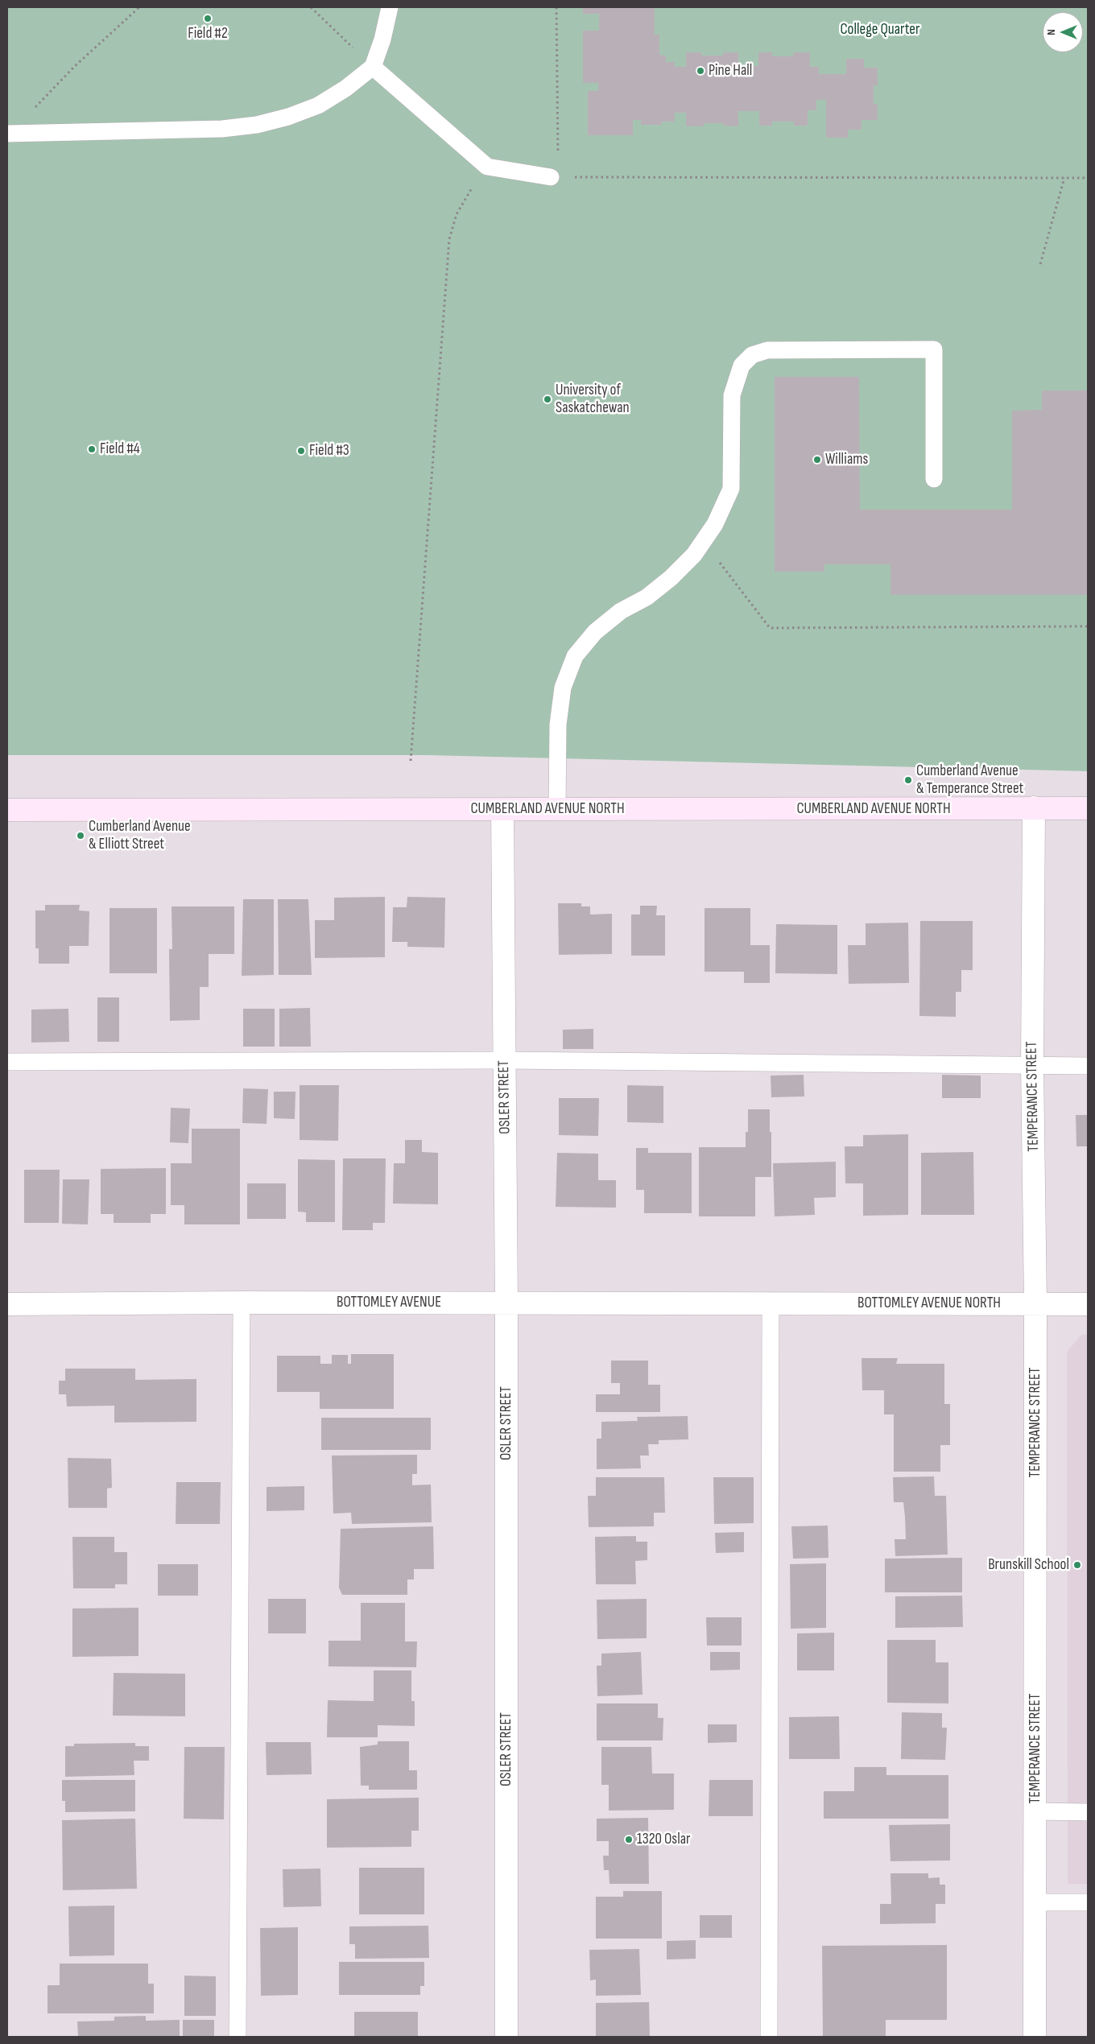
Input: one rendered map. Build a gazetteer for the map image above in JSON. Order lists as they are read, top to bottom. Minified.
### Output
{"streets":{"main road":["CUMBERLAND AVENUE NORTH"],"street":["TEMPERANCE STREET","OSLER STREET","BOTTOMLEY AVENUE","BOTTOMLEY AVENUE NORTH"]},"crossings":[["CUMBERLAND AVENUE NORTH","TEMPERANCE STREET"],["CUMBERLAND AVENUE NORTH","OSLER STREET"],["TEMPERANCE STREET","BOTTOMLEY AVENUE NORTH"],["OSLER STREET","BOTTOMLEY AVENUE"],["BOTTOMLEY AVENUE","BOTTOMLEY AVENUE NORTH"]],"parks":["College Quarter"],"places":["Field #2","Pine Hall","University of Saskatchewan","Field #4","Field #3","Williams","Cumberland Avenue & Temperance Street","Cumberland Avenue & Elliott Street","Brunskill School","1320 Oslar"],"north":"left"}
